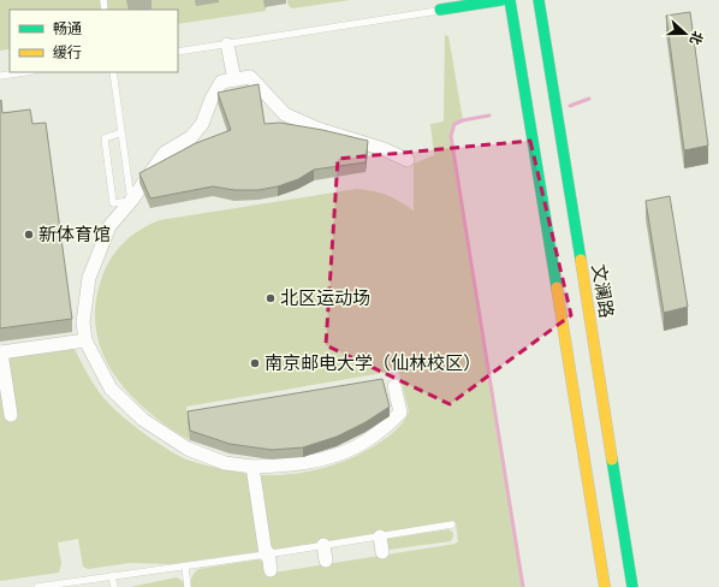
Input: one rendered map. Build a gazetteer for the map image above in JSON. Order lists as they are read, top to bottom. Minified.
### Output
{"streets":{"main road":["文澜路"]},"places":["新体育馆","北区运动场","南京邮电大学（仙林校区）"],"legend":["畅通","缓行"],"north":"right"}
